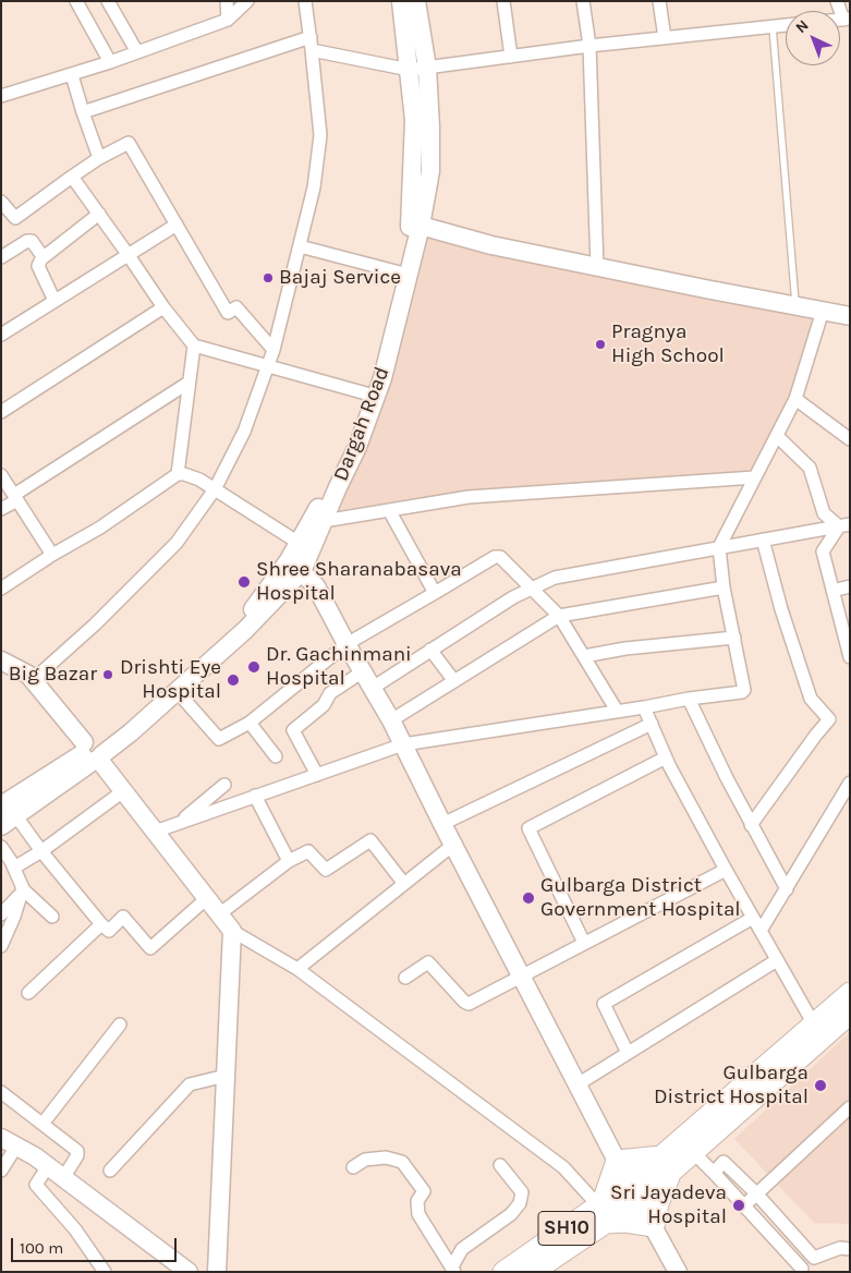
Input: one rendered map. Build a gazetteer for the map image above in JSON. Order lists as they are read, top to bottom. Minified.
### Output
{"streets":{"main road":["SH10"],"street":["Dargah Road"]},"places":["Bajaj Service","Pragnya High School","Shree Sharanabasava Hospital","Dr. Gachinmani Hospital","Big Bazar","Drishti Eye Hospital","Gulbarga District Government Hospital","Gulbarga District Hospital","Sri Jayadeva Hospital"],"scale_bar":"100 m","north":"top left"}
